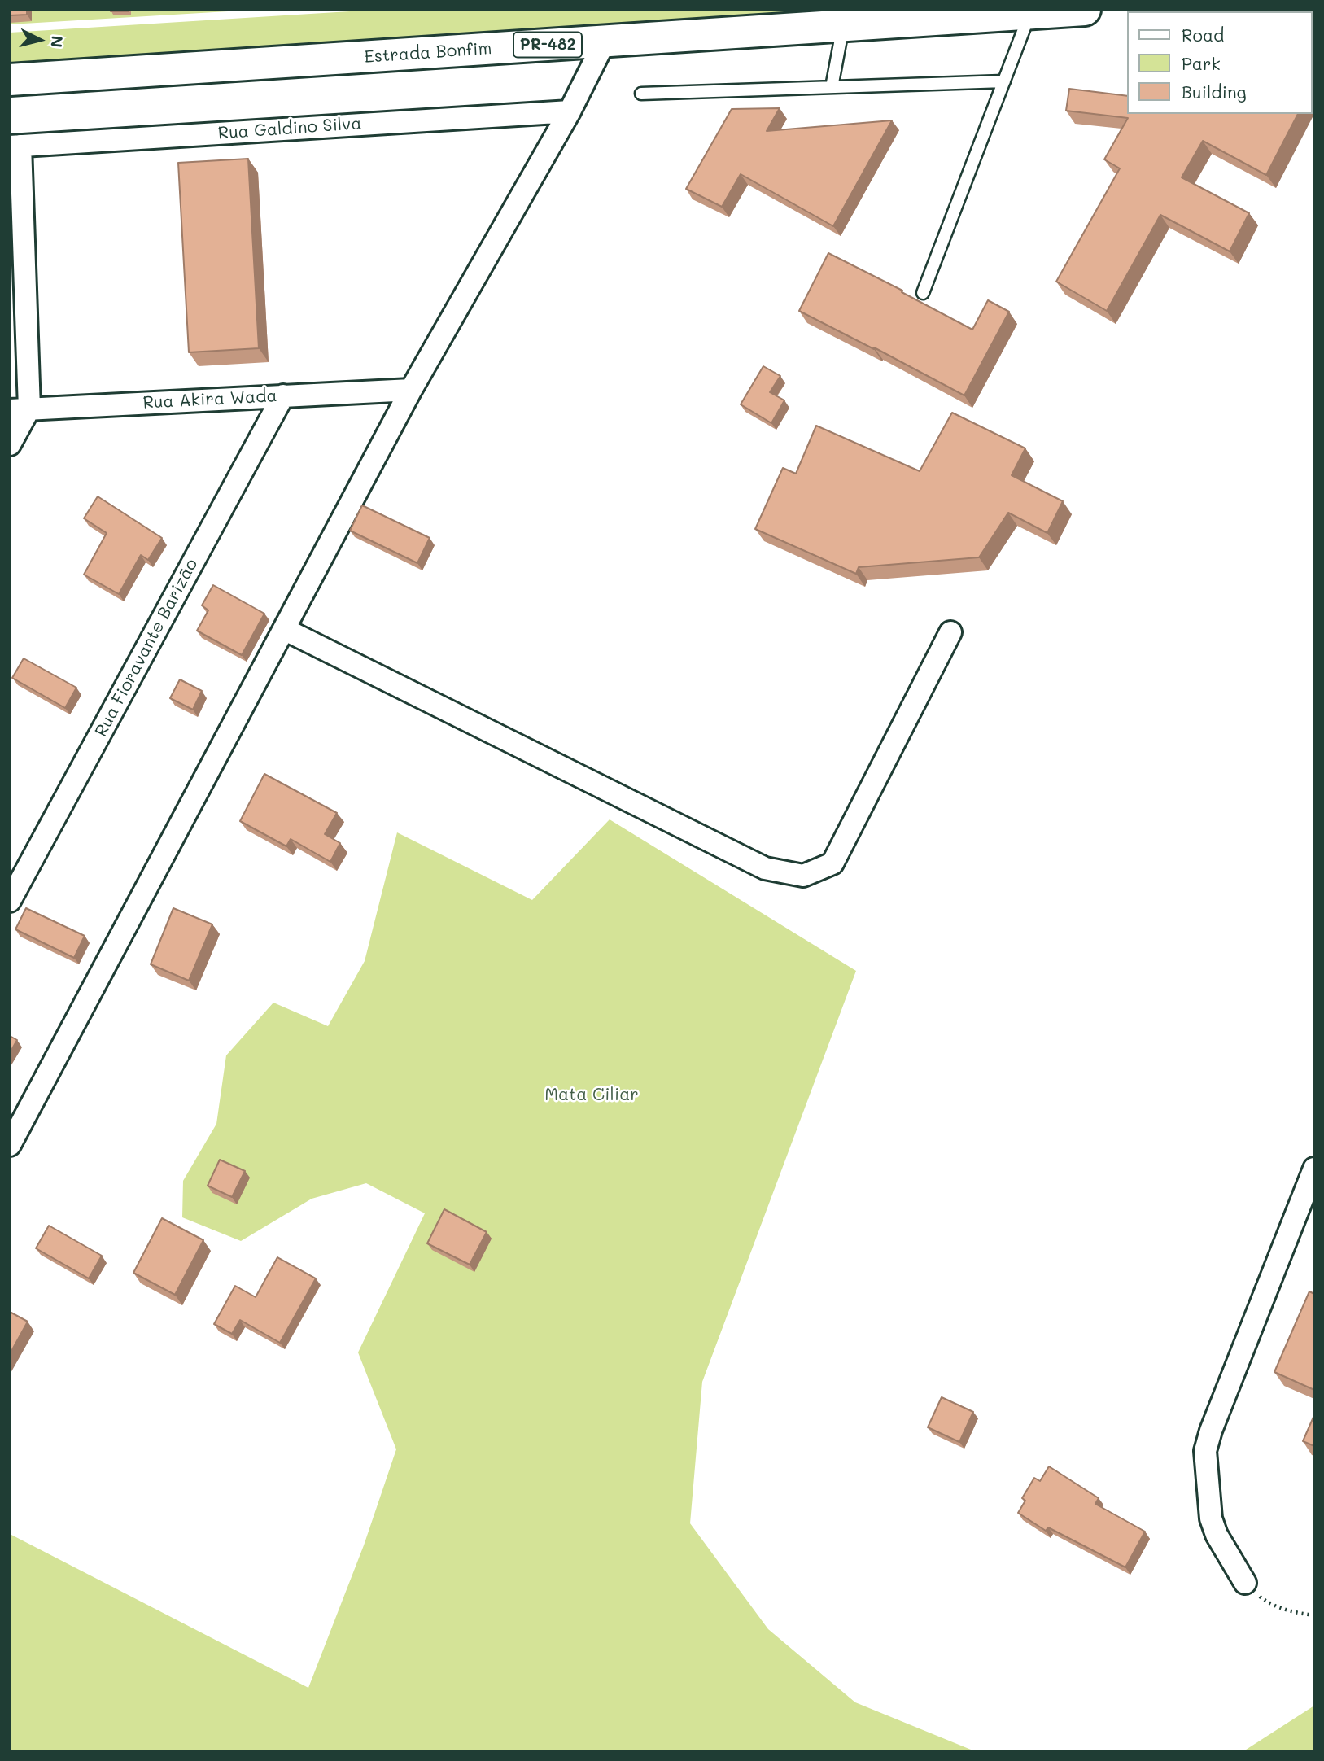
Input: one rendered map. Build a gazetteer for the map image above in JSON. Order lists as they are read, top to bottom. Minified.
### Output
{"streets":{"main road":["PR-482","Estrada Bonfim"],"street":["Rua Galdino Silva","Rua Akira Wada","Rua Fioravante Barizão"]},"crossings":[["Rua Akira Wada","Rua Fioravante Barizão"]],"parks":["Mata Ciliar"],"legend":["Road","Park","Building"],"north":"right"}
